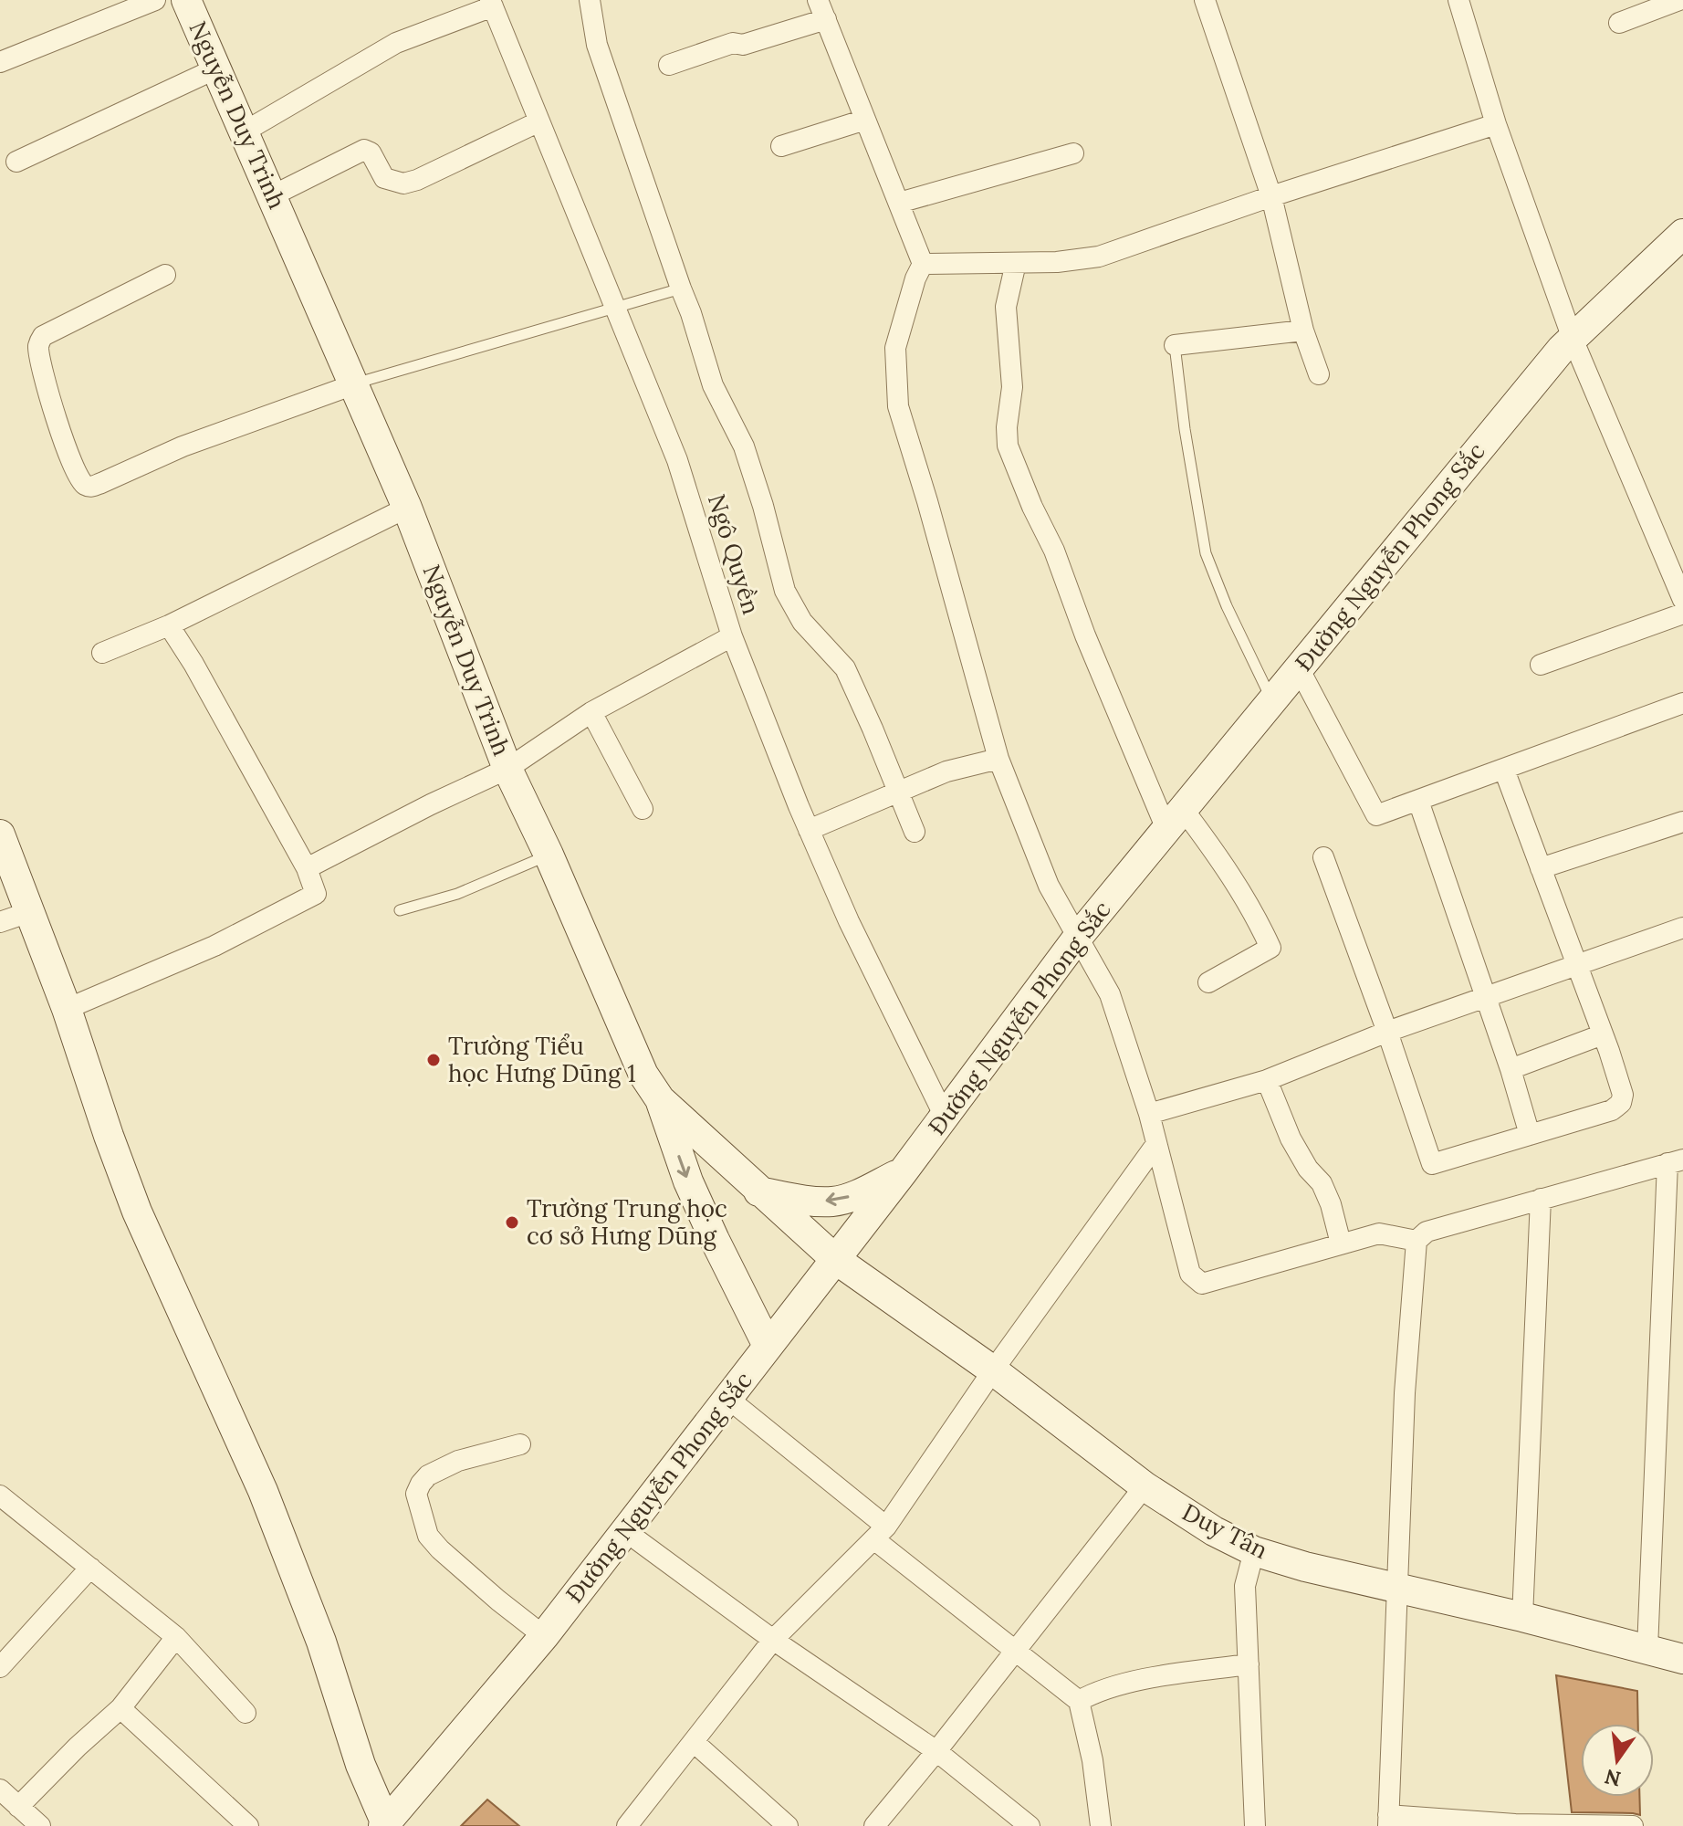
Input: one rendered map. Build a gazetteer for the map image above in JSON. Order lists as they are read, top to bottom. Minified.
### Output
{"streets":{"street":["Nguyễn Duy Trinh","Ngô Quyền","Đường Nguyễn Phong Sắc","Duy Tân"]},"crossings":[["Nguyễn Duy Trinh","Đường Nguyễn Phong Sắc"],["Nguyễn Duy Trinh","Duy Tân"],["Ngô Quyền","Đường Nguyễn Phong Sắc"],["Đường Nguyễn Phong Sắc","Duy Tân"]],"places":["Trường Tiểu học Hưng Dũng 1","Trường Trung học cơ sở Hưng Dũng"],"north":"bottom"}
